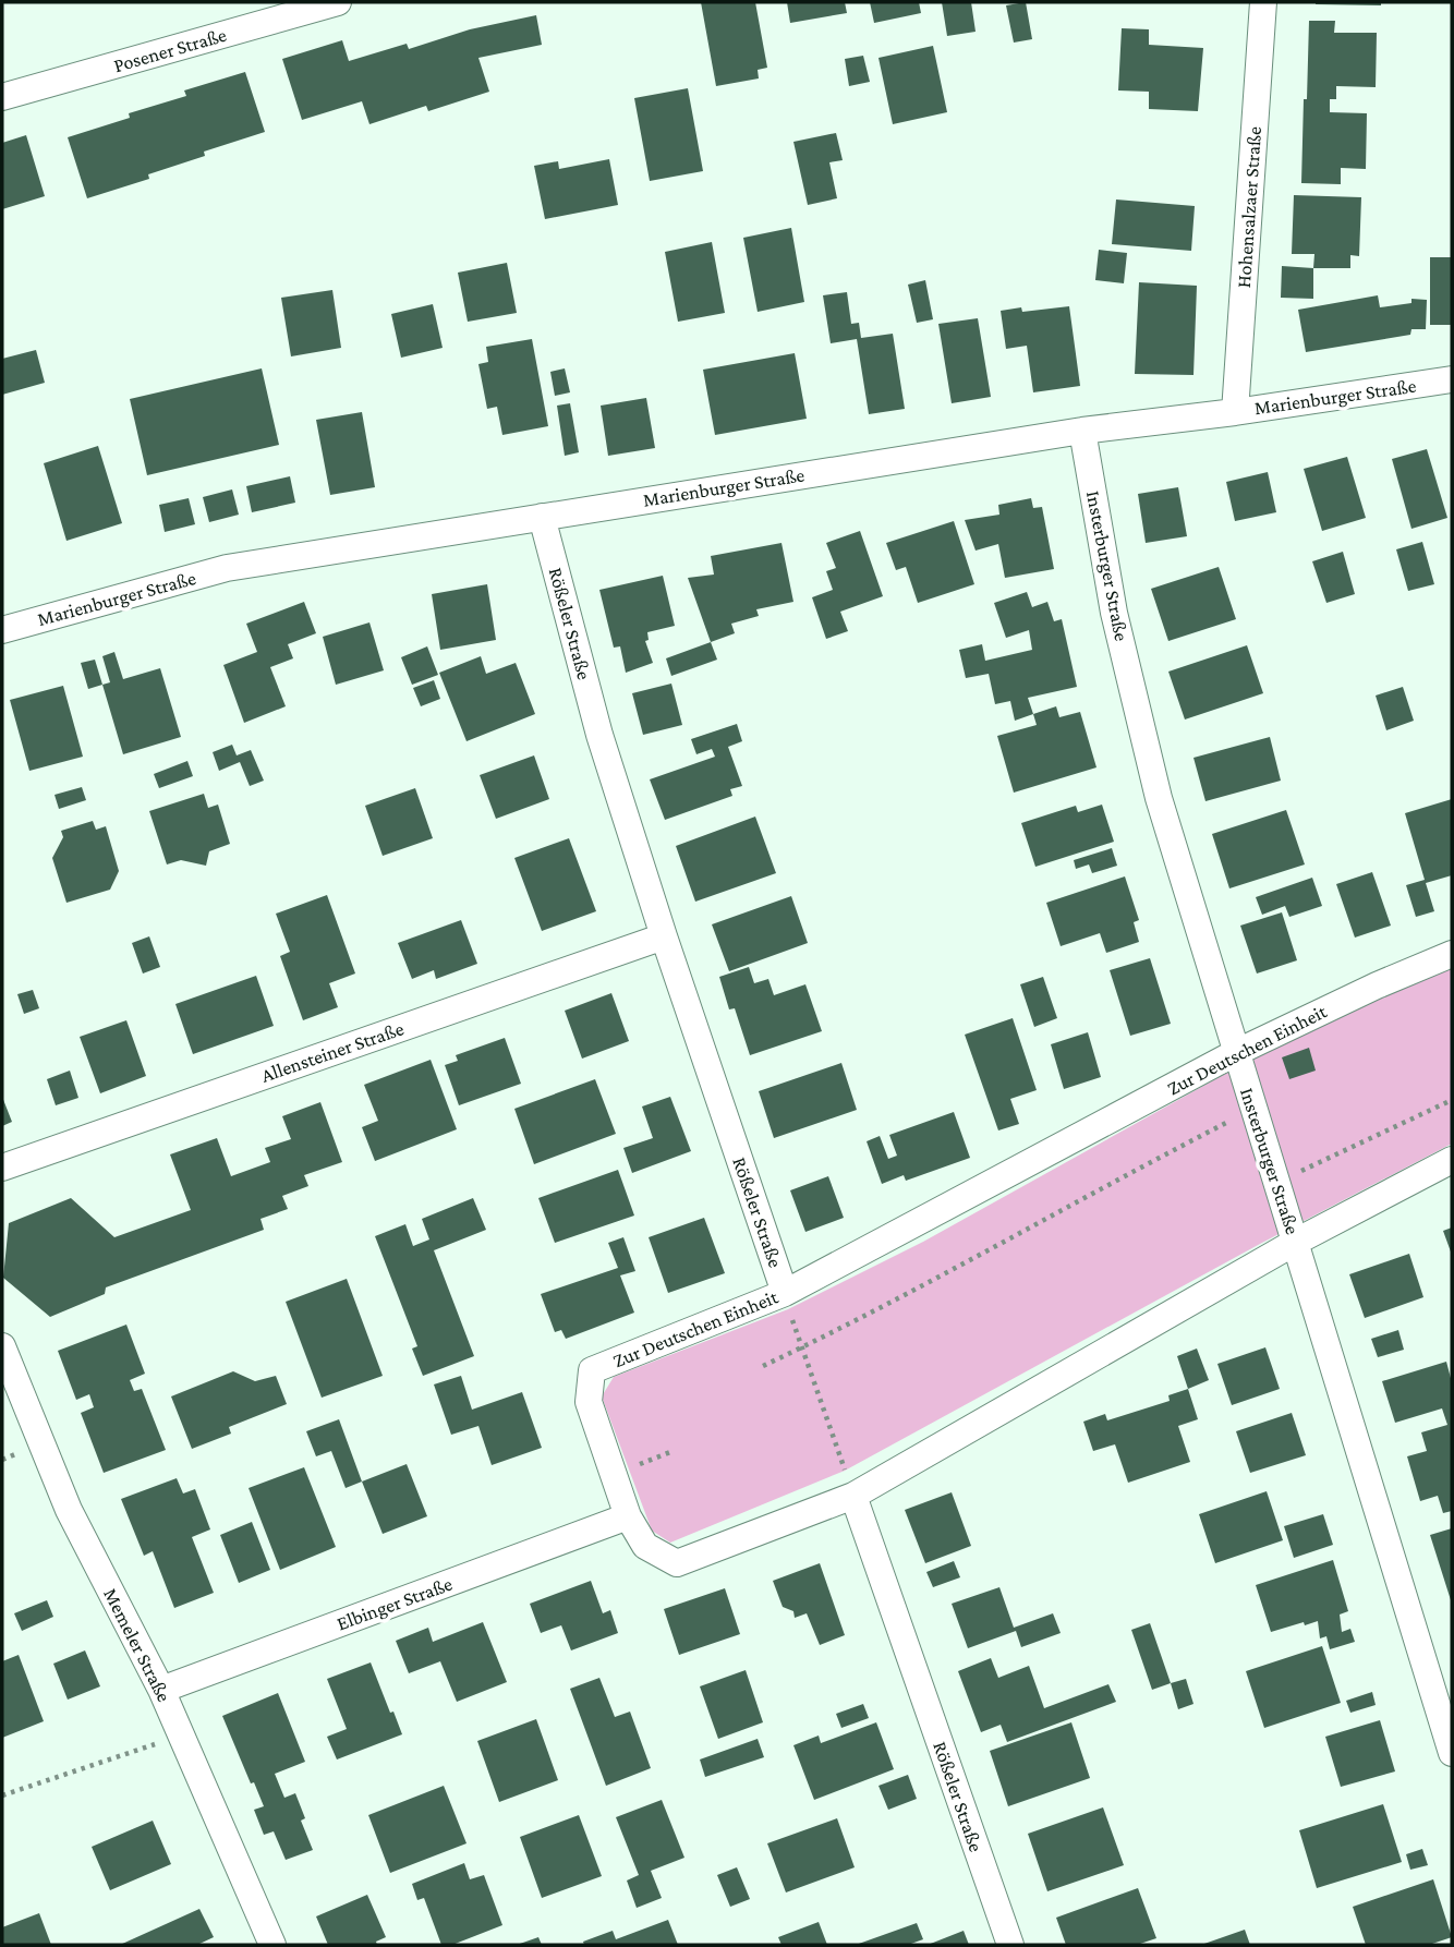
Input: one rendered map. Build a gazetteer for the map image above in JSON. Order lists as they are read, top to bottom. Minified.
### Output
{"streets":{"street":["Posener Straße","Hohensalzaer Straße","Marienburger Straße","Insterburger Straße","Rößeler Straße","Zur Deutschen Einheit","Allensteiner Straße","Elbinger Straße","Memeler Straße"]},"crossings":[["Hohensalzaer Straße","Marienburger Straße"],["Marienburger Straße","Insterburger Straße"],["Marienburger Straße","Rößeler Straße"],["Insterburger Straße","Zur Deutschen Einheit"],["Rößeler Straße","Zur Deutschen Einheit"],["Rößeler Straße","Allensteiner Straße"],["Zur Deutschen Einheit","Elbinger Straße"],["Elbinger Straße","Memeler Straße"]]}
